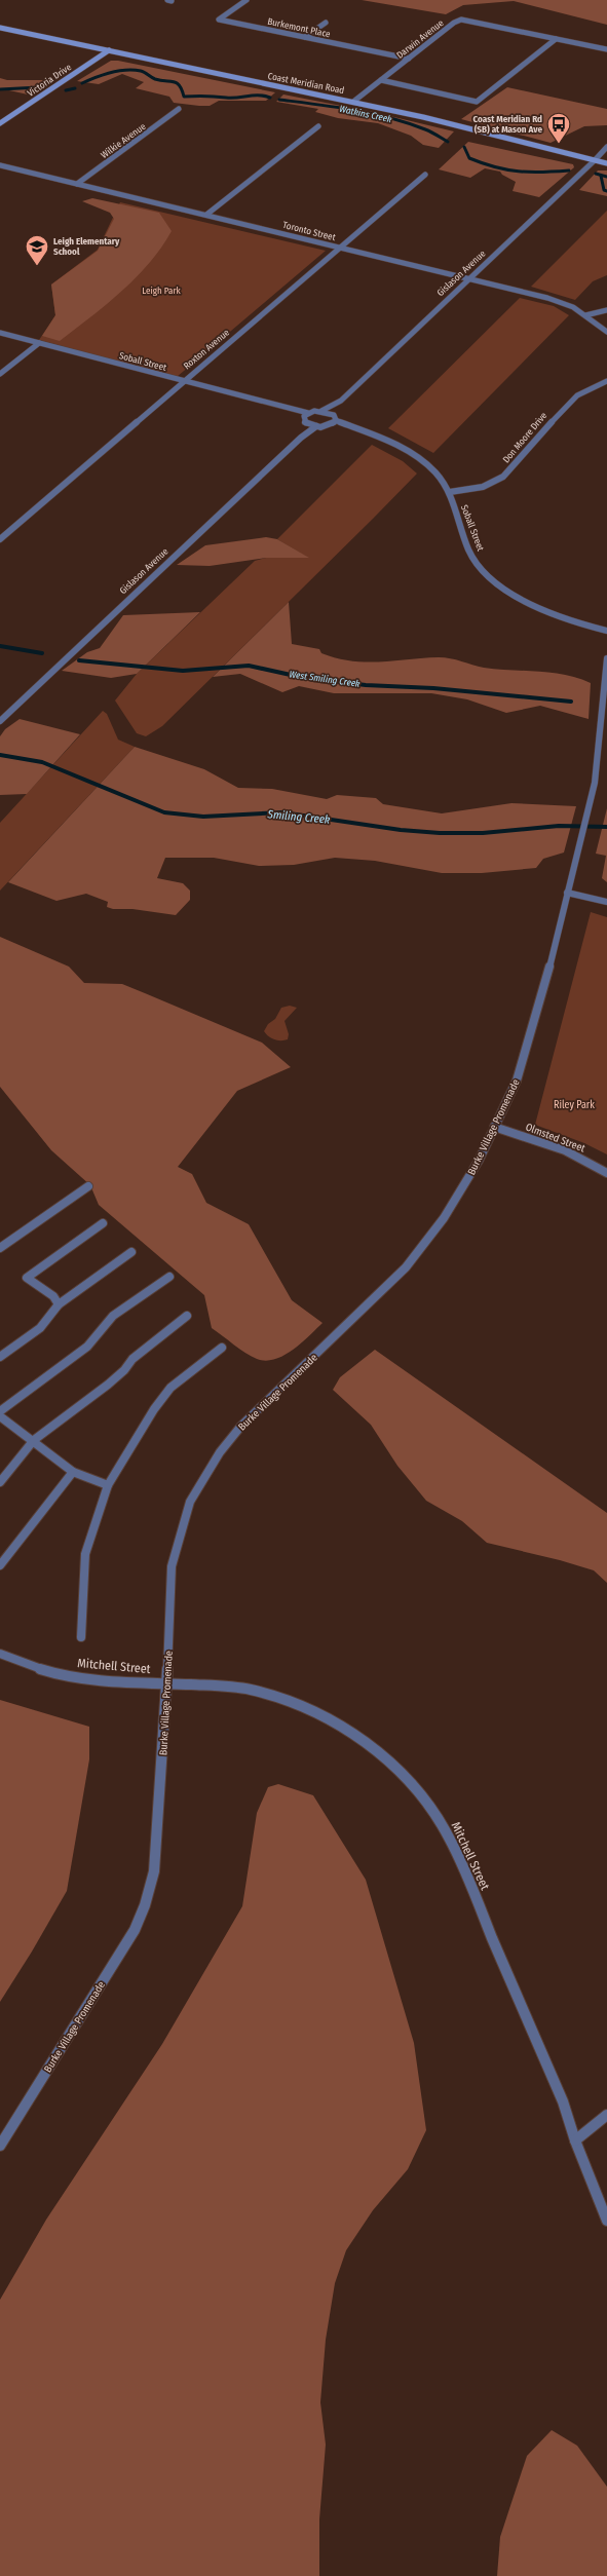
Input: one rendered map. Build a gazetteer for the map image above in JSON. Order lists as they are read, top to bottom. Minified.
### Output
{"streets":{"main road":["Victoria Drive","Coast Meridian Road"],"street":["Burkemont Place","Darwin Avenue","Wilkie Avenue","Toronto Street","Gislason Avenue","Roxton Avenue","Soball Street","Don Moore Drive","Burke Village Promenade","Olmsted Street","Mitchell Street"]},"crossings":[["Burkemont Place","Darwin Avenue"],["Darwin Avenue","Coast Meridian Road"],["Victoria Drive","Coast Meridian Road"],["Coast Meridian Road","Gislason Avenue"],["Wilkie Avenue","Toronto Street"],["Toronto Street","Gislason Avenue"],["Toronto Street","Roxton Avenue"],["Gislason Avenue","Soball Street"],["Roxton Avenue","Soball Street"],["Soball Street","Don Moore Drive"],["Burke Village Promenade","Olmsted Street"],["Burke Village Promenade","Mitchell Street"]],"water":["Watkins Creek","West Smiling Creek","Smiling Creek"],"parks":["Leigh Park","Riley Park"],"places":{"bus stop":["Coast Meridian Rd (SB) at Mason Ave"],"school or university":["Leigh Elementary School"]}}
